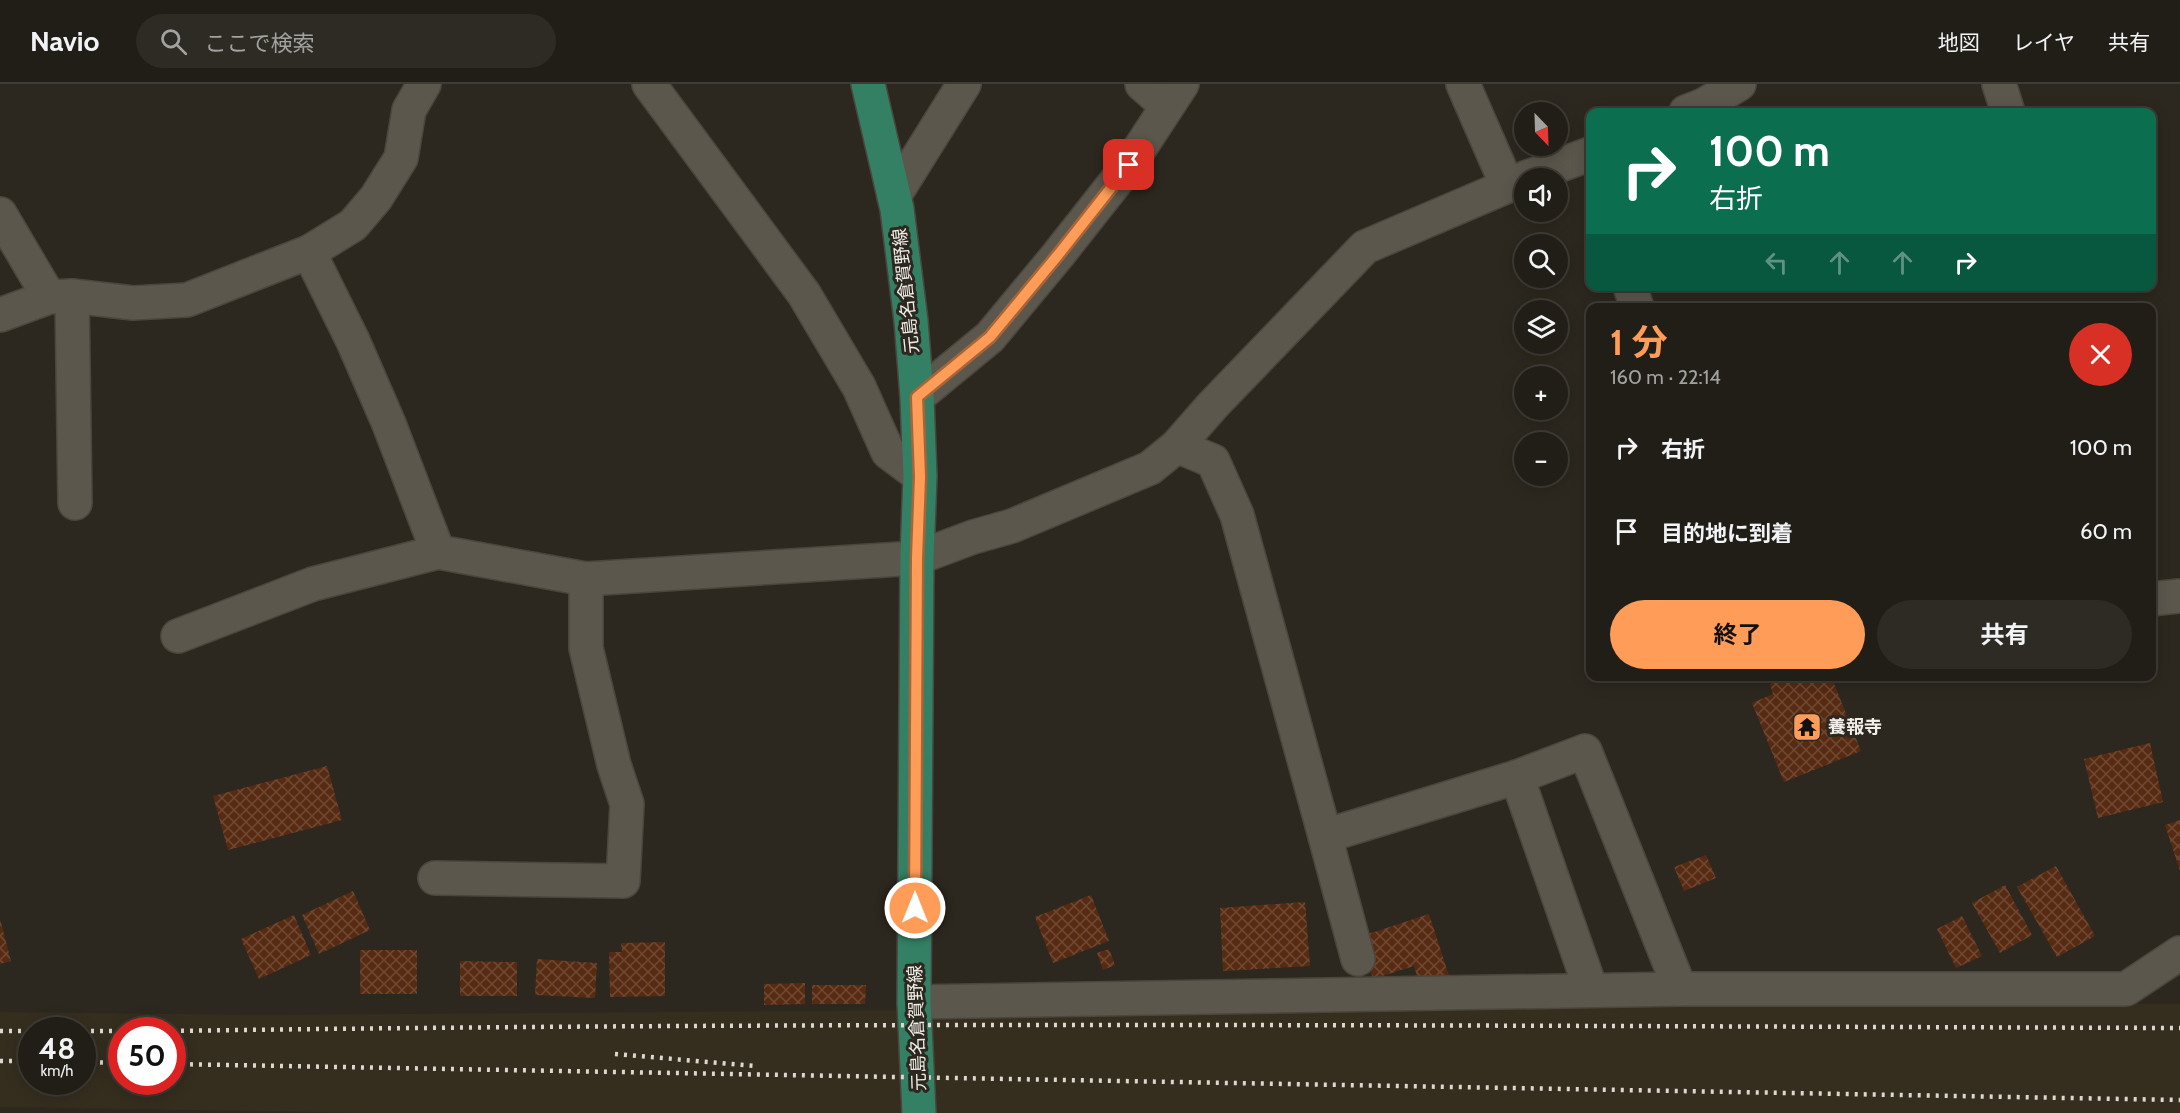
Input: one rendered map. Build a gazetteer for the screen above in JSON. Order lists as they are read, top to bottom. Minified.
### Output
{"streets":{"main road":["元島名倉賀野線"]},"places":{"temple":["養報寺"]},"north":"bottom right","page":{"header":"Navio","search":"ここで検索","nav":["地図","レイヤ","共有"],"map_buttons":["+","−"],"turn":["100 m","右折"],"heading":["1 分","160 m · 22:14"],"list":[{"name":"右折","value":"100 m"},{"name":"目的地に到着","value":"60 m"}],"buttons":["終了","共有"],"speed":"48 km/h","limit":"50"}}
